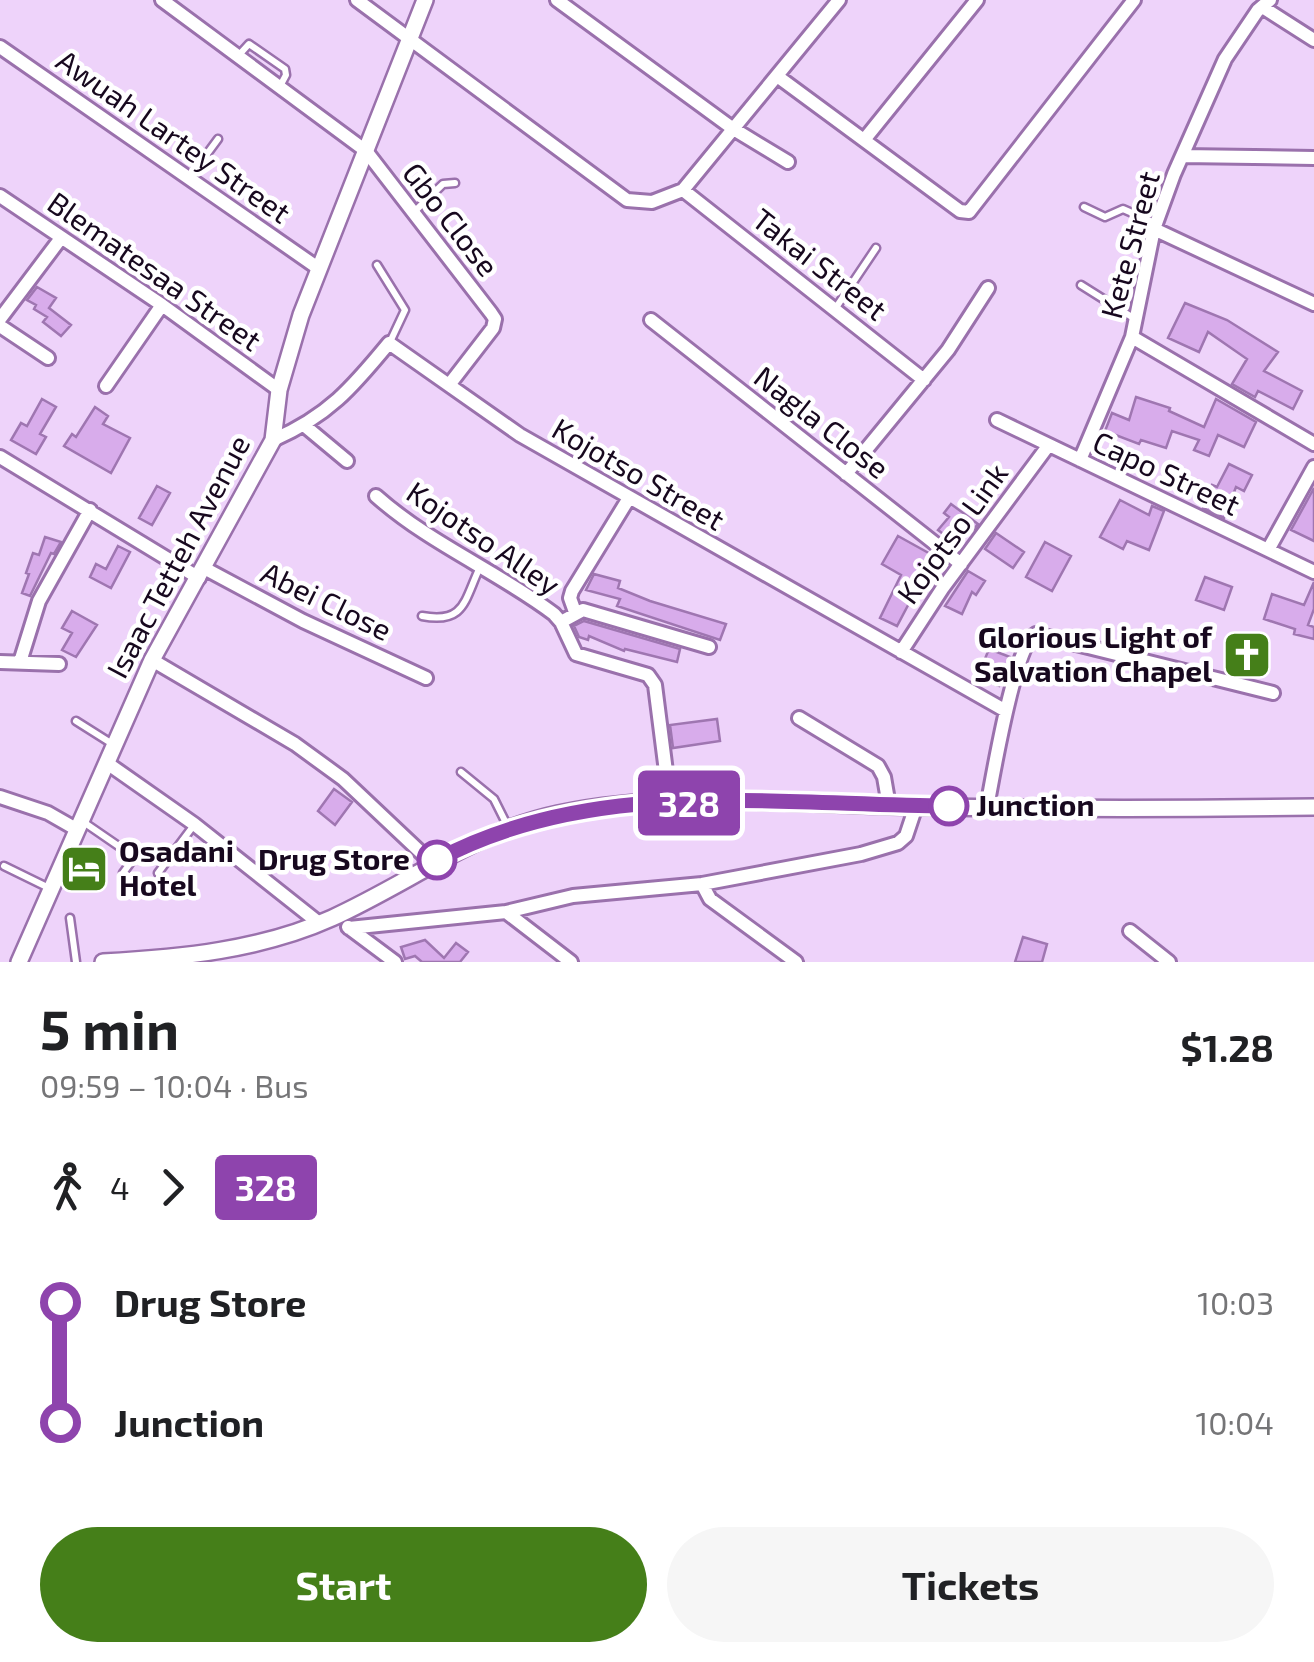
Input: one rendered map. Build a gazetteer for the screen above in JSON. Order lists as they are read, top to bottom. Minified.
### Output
{"streets":{"street":["Awuah Lartey Street","Gbo Close","Kete Street","Takai Street","Blematesaa Street","Nagla Close","Capo Street","Kojotso Street","Kojotso Link","Kojotso Alley","Isaac Tetteh Avenue","Abei Close"]},"crossings":[["Awuah Lartey Street","Isaac Tetteh Avenue"],["Gbo Close","Kojotso Street"],["Gbo Close","Isaac Tetteh Avenue"],["Kete Street","Capo Street"],["Blematesaa Street","Isaac Tetteh Avenue"],["Nagla Close","Kojotso Link"],["Capo Street","Kojotso Link"],["Kojotso Street","Kojotso Link"],["Isaac Tetteh Avenue","Abei Close"]],"places":{"church":["Glorious Light of Salvation Chapel"],"other":["Junction","Drug Store"],"hotel":["Osadani Hotel"]},"lines":["bus line 328"],"page":{"on_map":"328","heading":["5 min","09:59 – 10:04 · Bus","$1.28"],"legs":["4","328"],"list":[{"name":"Drug Store","value":"10:03"},{"name":"Junction","value":"10:04"}],"buttons":["Start","Tickets"]}}
